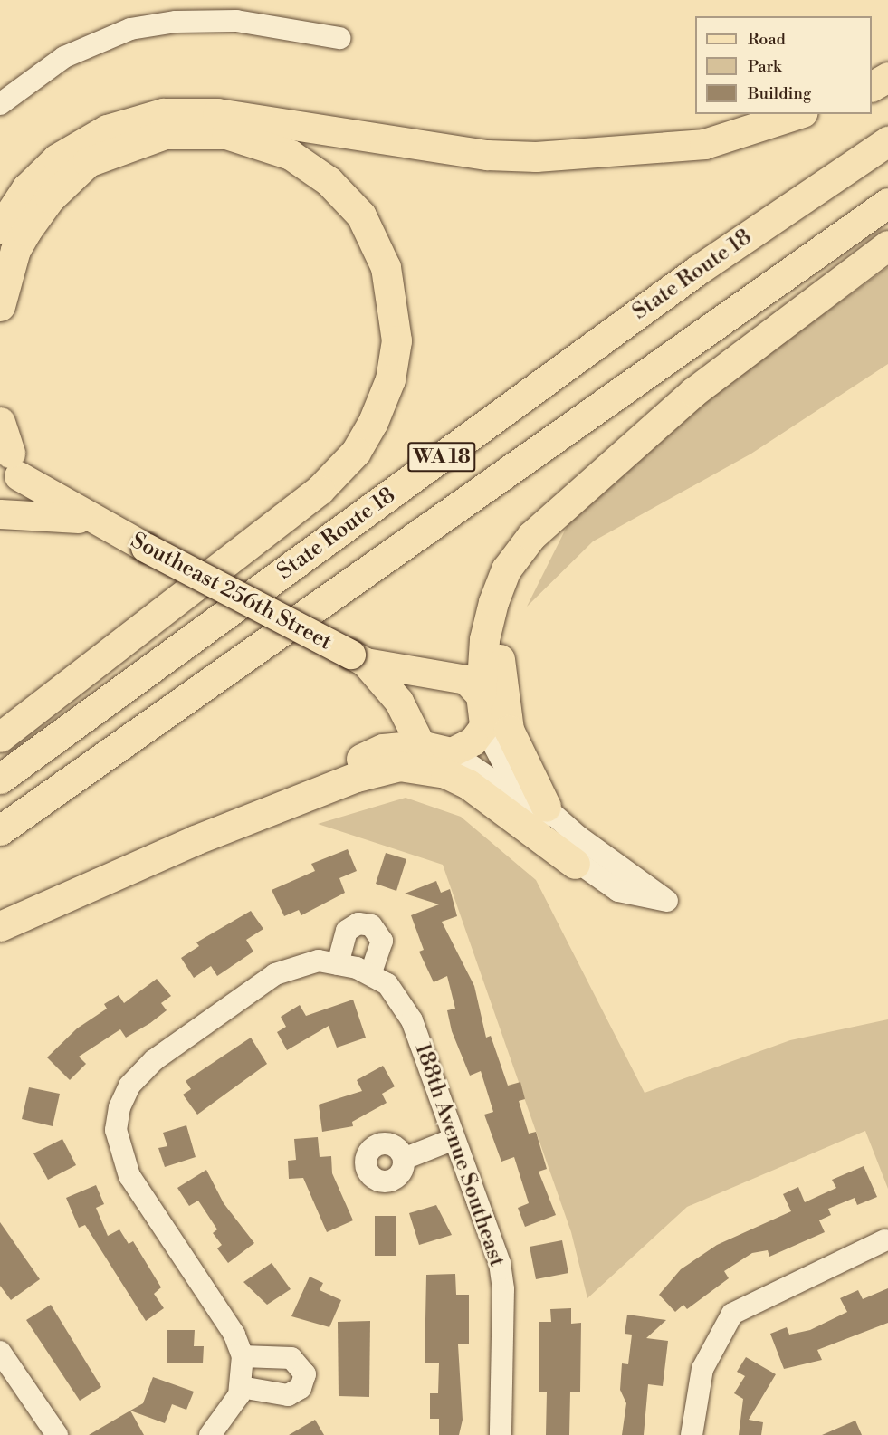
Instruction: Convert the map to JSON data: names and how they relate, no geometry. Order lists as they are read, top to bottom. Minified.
{"streets":{"highway":["State Route 18","WA 18"],"main road":["Southeast 256th Street"],"street":["188th Avenue Southeast"]},"legend":["Road","Park","Building"]}
